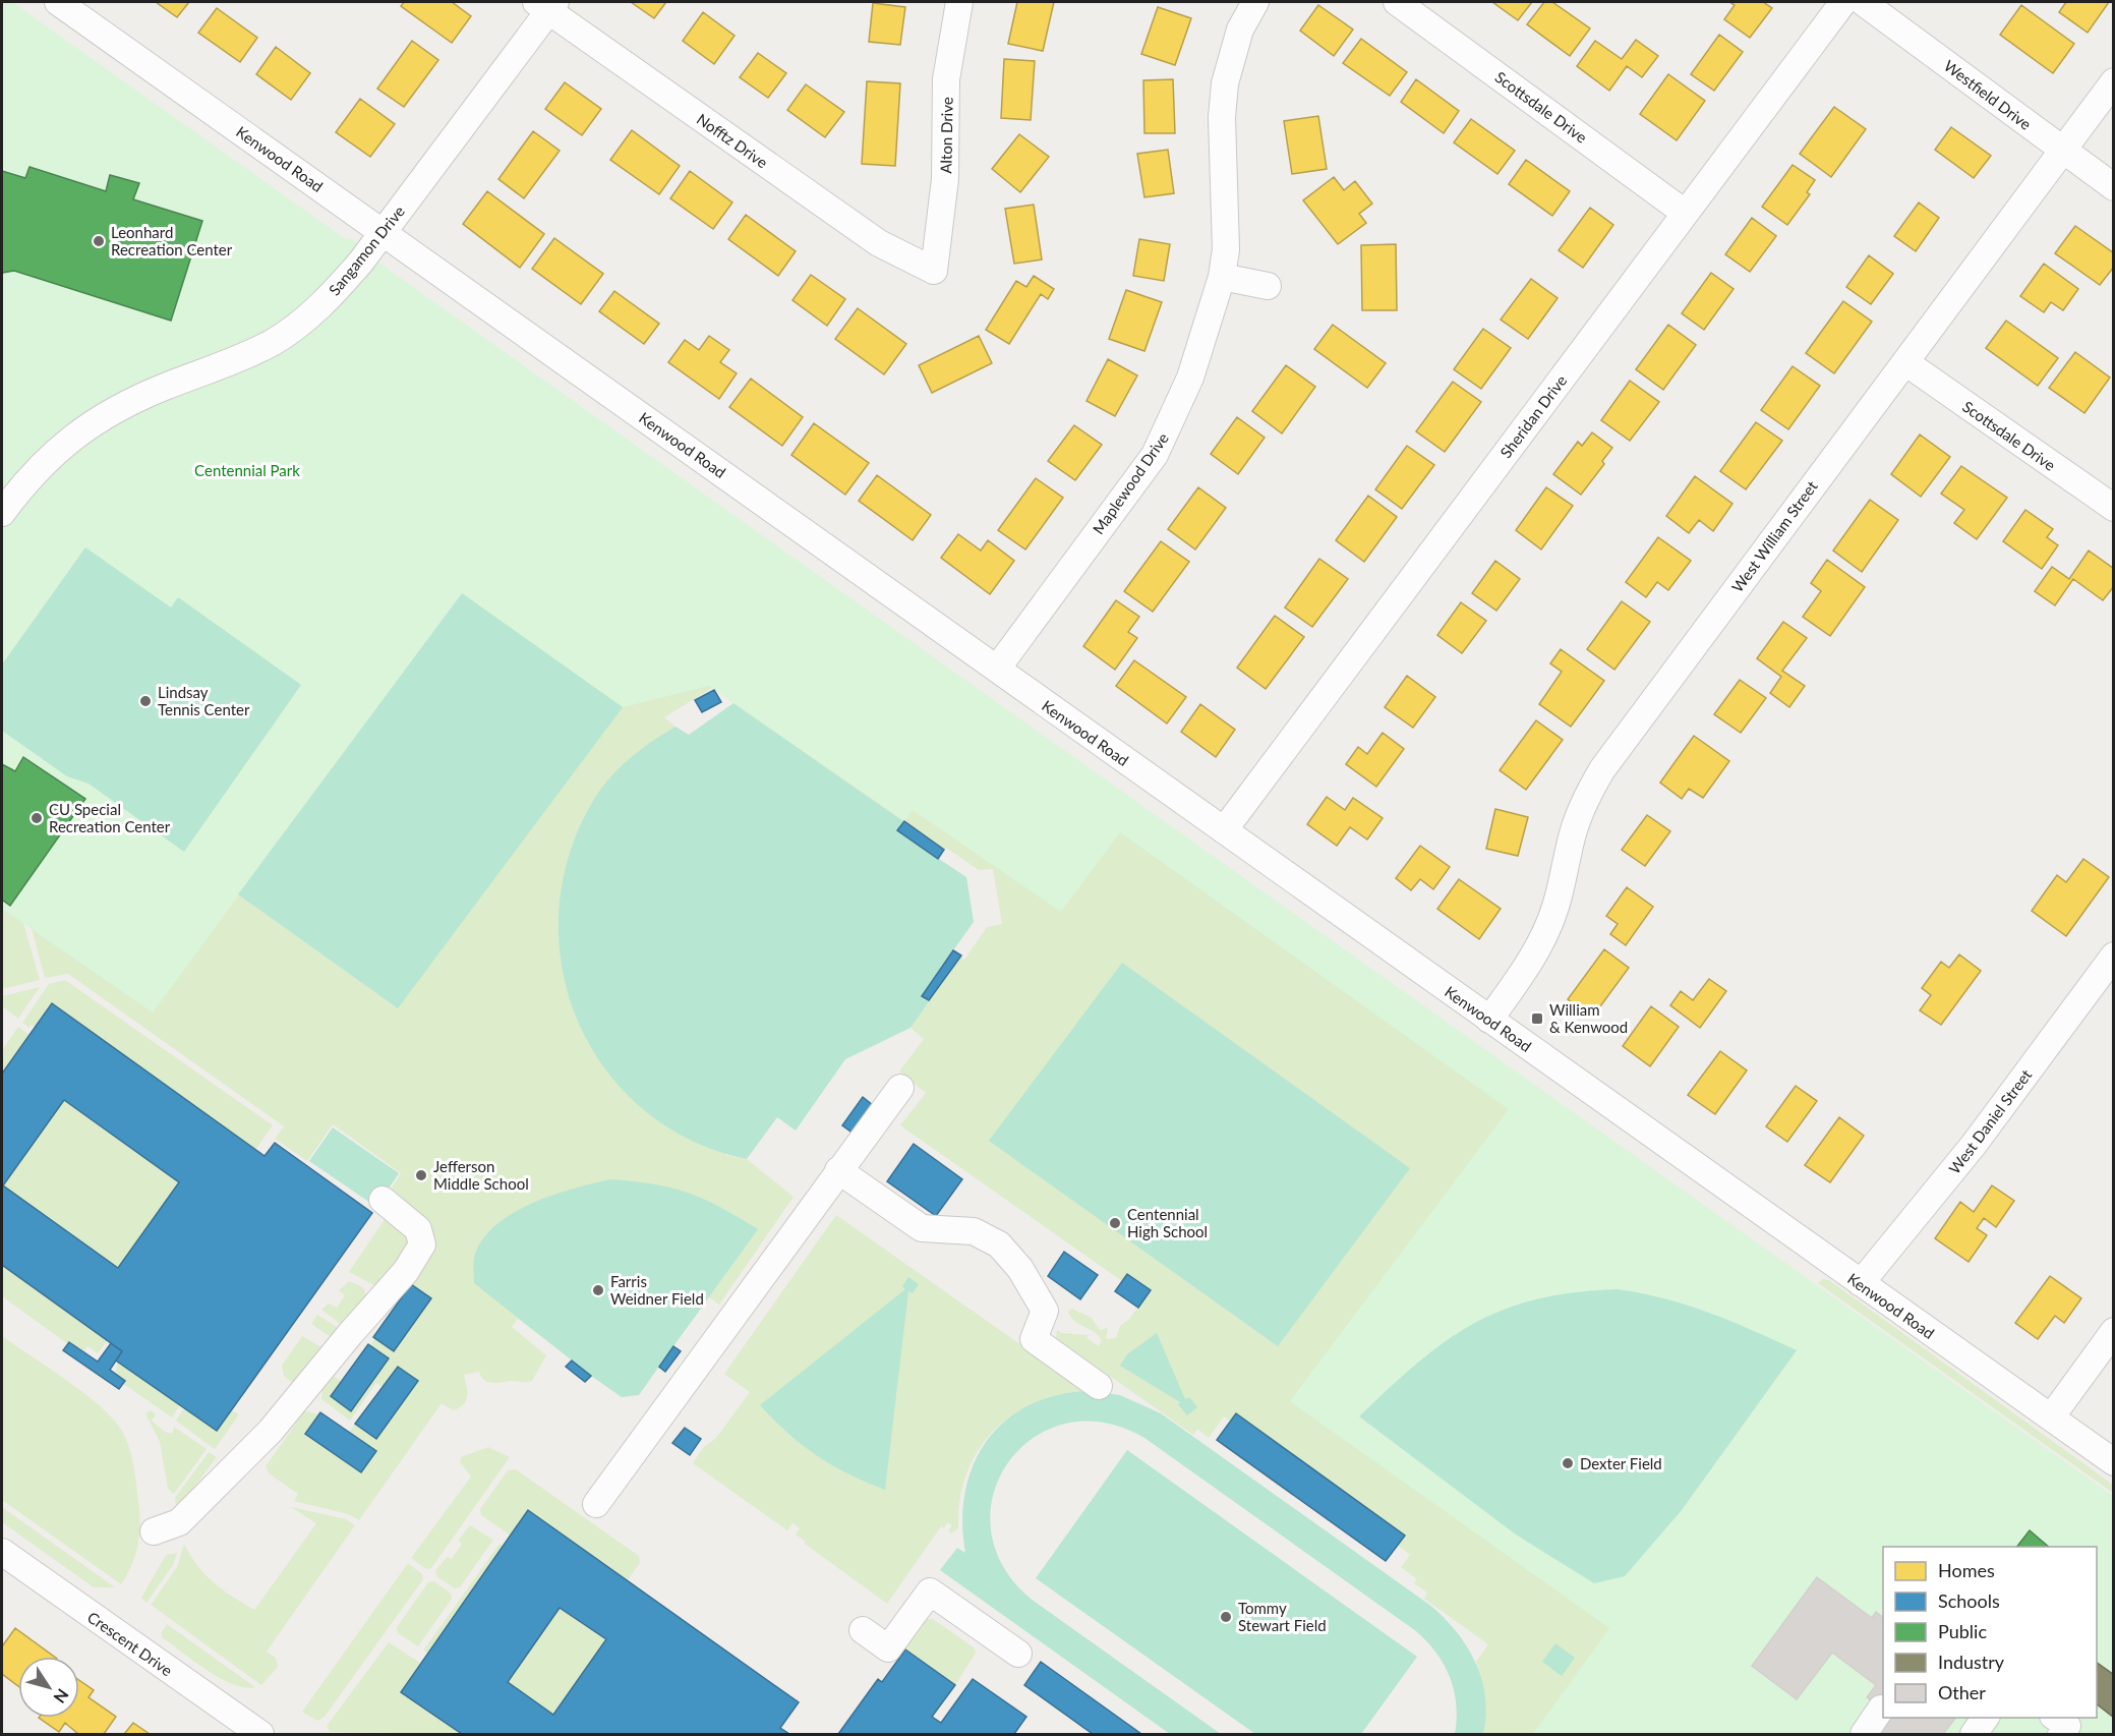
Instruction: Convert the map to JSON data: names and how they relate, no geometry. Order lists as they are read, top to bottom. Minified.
{"streets":{"street":["Westfield Drive","Scottsdale Drive","Alton Drive","Nofftz Drive","Kenwood Road","Sangamon Drive","Sheridan Drive","Maplewood Drive","West William Street","West Daniel Street","Crescent Drive"]},"crossings":[["Westfield Drive","West William Street"],["Scottsdale Drive","Sheridan Drive"],["Scottsdale Drive","West William Street"],["Alton Drive","Nofftz Drive"],["Nofftz Drive","Sangamon Drive"],["Kenwood Road","Sangamon Drive"],["Kenwood Road","Sheridan Drive"],["Kenwood Road","Maplewood Drive"],["Kenwood Road","West William Street"],["Kenwood Road","West Daniel Street"]],"parks":["Centennial Park"],"places":{"other":["Leonhard Recreation Center","Lindsay Tennis Center","CU Special Recreation Center","Jefferson Middle School","Centennial High School","Farris Weidner Field","Dexter Field","Tommy Stewart Field"],"transit":["William & Kenwood"]},"legend":["Homes","Schools","Public","Industry","Other"],"north":"bottom right"}
